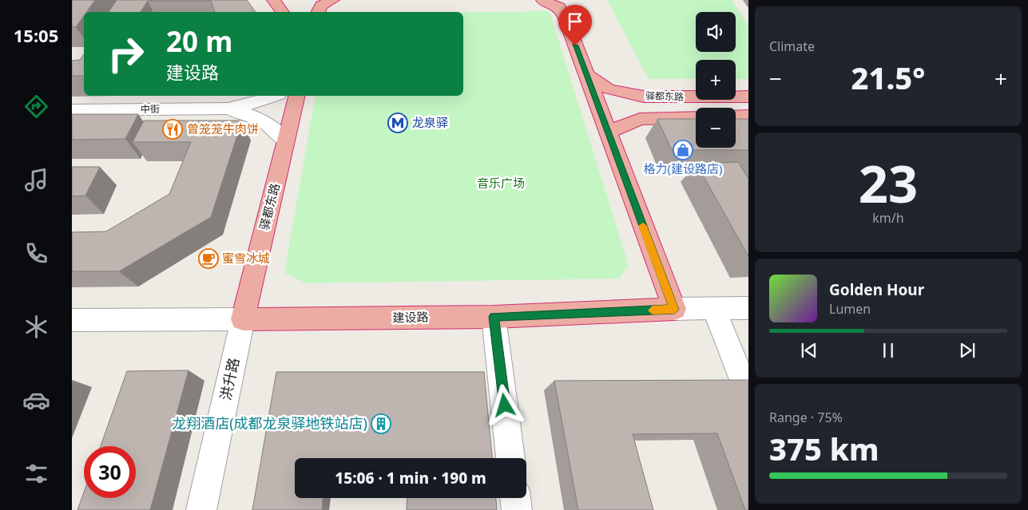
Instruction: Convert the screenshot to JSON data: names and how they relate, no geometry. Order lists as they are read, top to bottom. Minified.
{"streets":{"highway":["驿都东路","建设路"],"street":["中街","洪升路"]},"crossings":[["驿都东路","建设路"],["驿都东路","洪升路"],["建设路","洪升路"]],"parks":["音乐广场"],"places":{"metro station":["龙泉驿"],"restaurant":["曾笼笼牛肉饼"],"shop":["格力(建设路店)"],"cafe":["蜜雪冰城"],"building":["龙翔酒店(成都龙泉驿地铁站店)"]},"page":{"tabs":"15:05","tile":["Climate",["23","km/h"],["Range · 75%","375 km"]],"map_buttons":["+","−"],"turn":["20 m","建设路"],"heat":["−","21.5°","+"],"song":["Golden Hour","Lumen"],"limit":"30","trip":"15:06 · 1 min · 190 m"}}
